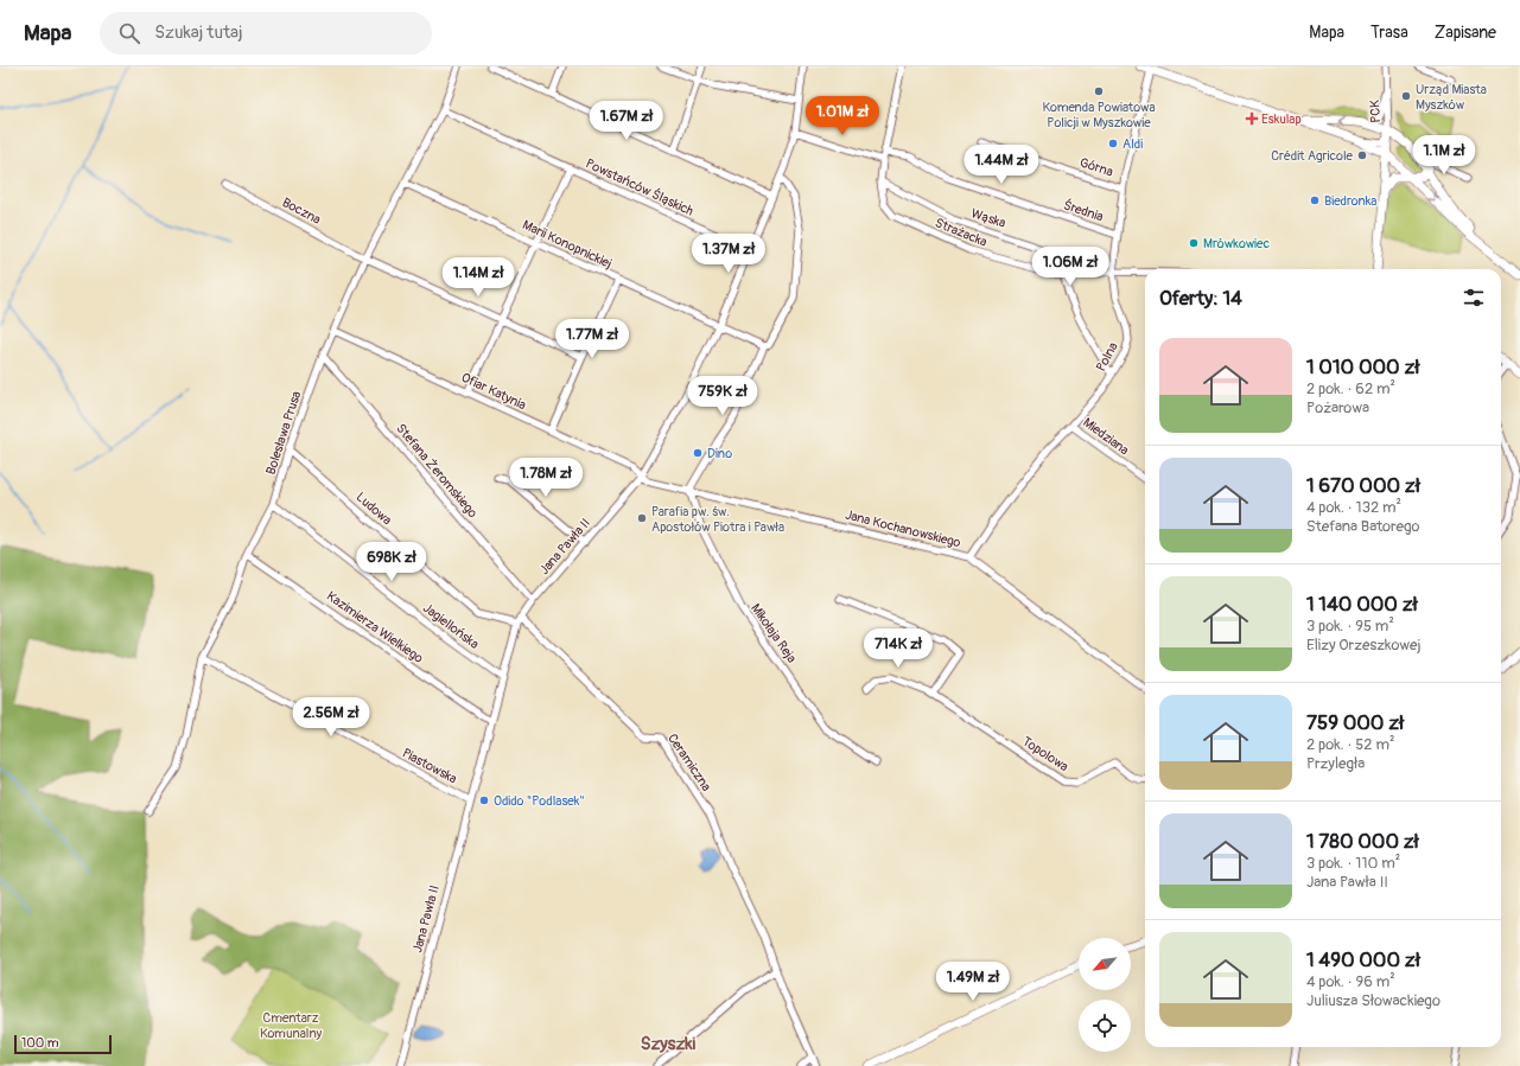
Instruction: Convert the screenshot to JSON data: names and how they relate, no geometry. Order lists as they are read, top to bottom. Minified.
{"streets":{"street":["PCK","Górna","Powstańców Śląskich","Boczna","Średnia","Wąska","Strażacka","Marii Konopnickiej","Polna","Ofiar Katynia","Bolesława Prusa","Miedziana","Stefana Żeromskiego","Ludowa","Jana Kochanowskiego","Jana Pawła II","Jagiellońska","Kazimierza Wielkiego","Mikołaja Reja","Topolowa","Ceramiczna","Piastowska"]},"crossings":[["Górna","Polna"],["Powstańców Śląskich","Bolesława Prusa"],["Powstańców Śląskich","Jana Pawła II"],["Boczna","Bolesława Prusa"],["Średnia","Strażacka"],["Średnia","Polna"],["Wąska","Strażacka"],["Strażacka","Polna"],["Marii Konopnickiej","Bolesława Prusa"],["Marii Konopnickiej","Jana Pawła II"],["Polna","Miedziana"],["Polna","Jana Kochanowskiego"],["Ofiar Katynia","Bolesława Prusa"],["Ofiar Katynia","Jana Kochanowskiego"],["Ofiar Katynia","Jana Pawła II"],["Bolesława Prusa","Stefana Żeromskiego"],["Bolesława Prusa","Ludowa"],["Bolesława Prusa","Jagiellońska"],["Bolesława Prusa","Kazimierza Wielkiego"],["Bolesława Prusa","Piastowska"],["Stefana Żeromskiego","Jana Pawła II"],["Ludowa","Jana Pawła II"],["Ludowa","Ceramiczna"],["Jana Kochanowskiego","Jana Pawła II"],["Jana Kochanowskiego","Mikołaja Reja"],["Jana Pawła II","Jagiellońska"],["Jana Pawła II","Kazimierza Wielkiego"],["Jana Pawła II","Ceramiczna"],["Jana Pawła II","Piastowska"]],"districts":["Szyszki"],"parks":["Cmentarz Komunalny"],"places":{"other":["Komenda Powiatowa Policji w Myszkowie","Urząd Miasta Myszków","Aldi","Crédit Agricole","Biedronka","Mrówkowiec","Dino","Parafia pw. św. Apostołów Piotra i Pawła","Odido \"Podlasek\""],"health":["Eskulap"]},"scale_bar":"100 m","north":"bottom left","page":{"header":"Mapa","search":"Szukaj tutaj","nav":["Mapa","Trasa","Zapisane"],"price":["1.01M zł","1.67M zł","1.1M zł","1.44M zł","1.37M zł","1.06M zł","1.14M zł","1.77M zł","759K zł","1.78M zł","698K zł","714K zł","2.56M zł","1.49M zł"],"heading":"Oferty: 14","list":[{"name":"1 010 000 zł","note":"2 pok. · 62 m² · Pożarowa"},{"name":"1 670 000 zł","note":"4 pok. · 132 m² · Stefana Batorego"},{"name":"1 140 000 zł","note":"3 pok. · 95 m² · Elizy Orzeszkowej"},{"name":"759 000 zł","note":"2 pok. · 52 m² · Przyległa"},{"name":"1 780 000 zł","note":"3 pok. · 110 m² · Jana Pawła II"},{"name":"1 490 000 zł","note":"4 pok. · 96 m² · Juliusza Słowackiego"}],"scale":"100 m"}}
